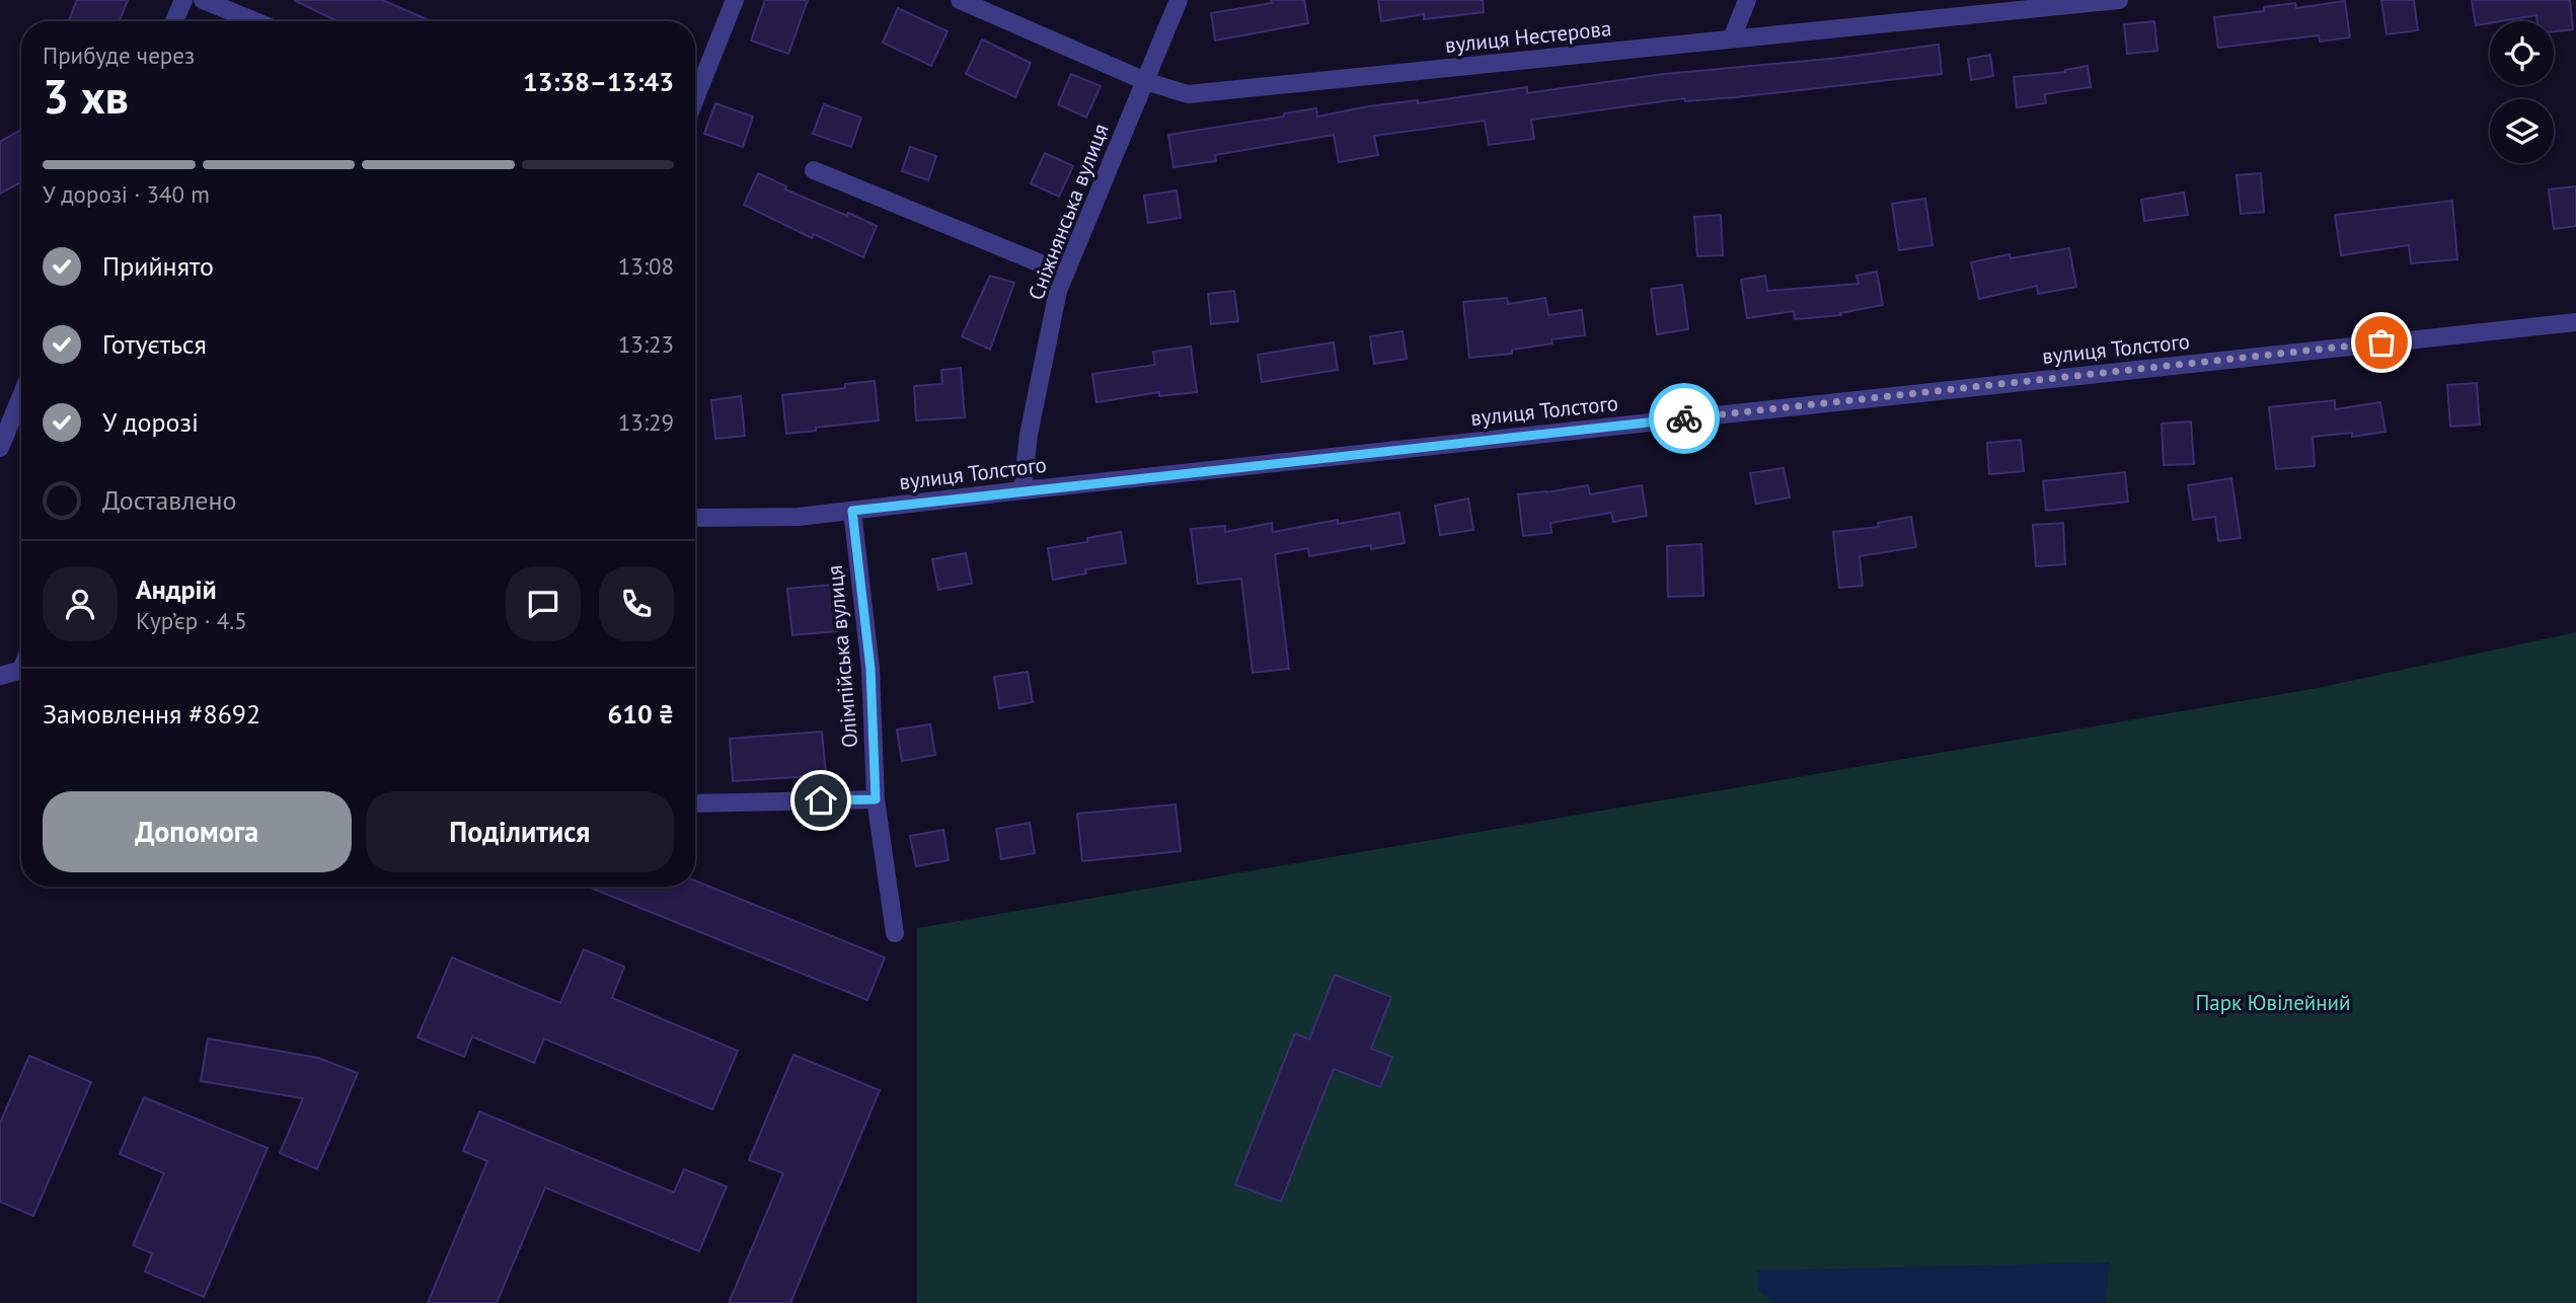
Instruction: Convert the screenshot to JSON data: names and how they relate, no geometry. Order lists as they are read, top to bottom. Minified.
{"streets":{"street":["вулиця Нестерова","Сніжнянська вулиця","вулиця Толстого","Олімпійська вулиця"]},"crossings":[["вулиця Нестерова","Сніжнянська вулиця"],["Сніжнянська вулиця","вулиця Толстого"],["вулиця Толстого","Олімпійська вулиця"]],"parks":["Парк Ювілейний"],"page":{"heading":["3 хв","Прибуде через","13:38–13:43"],"panel":["Андрій","Кур’єр · 4.5","Замовлення #8692","610 ₴"],"bar":"У дорозі · 340 m","list":[["Прийнято","13:08"],["Готується","13:23"],["У дорозі","13:29"],"Доставлено"],"buttons":["Допомога","Поділитися"]}}
